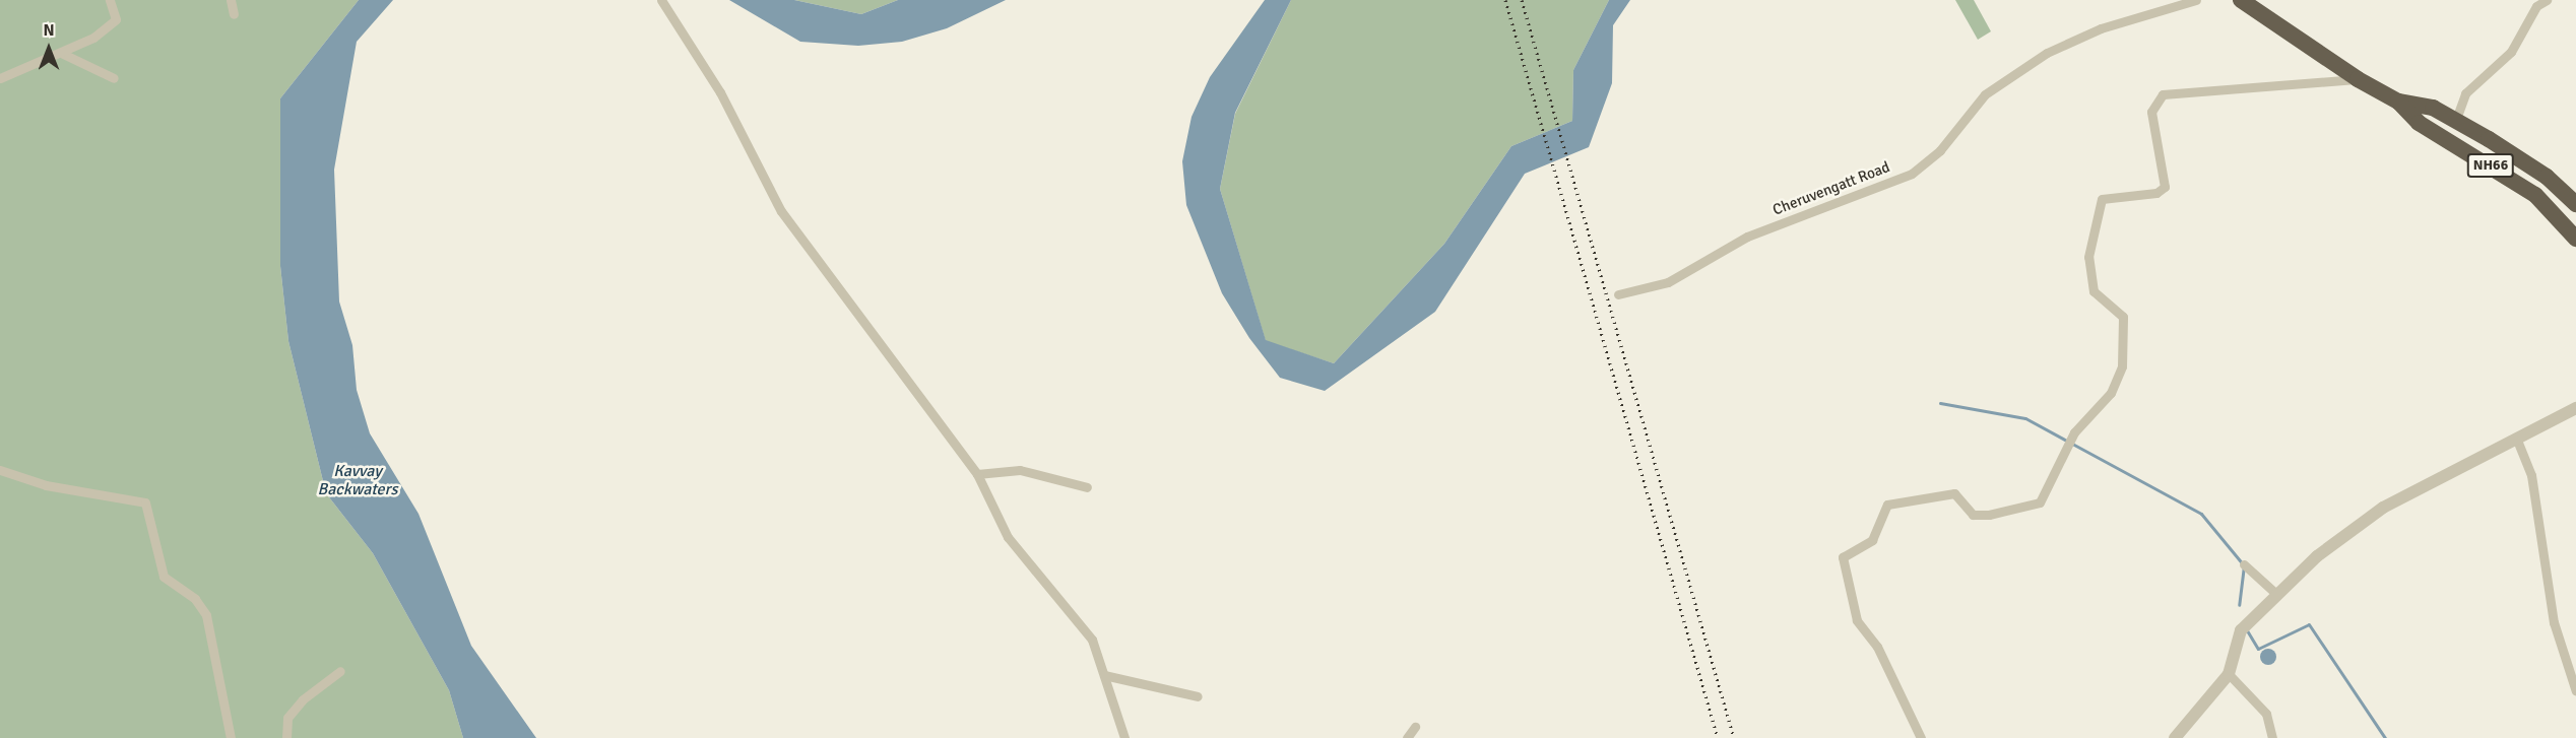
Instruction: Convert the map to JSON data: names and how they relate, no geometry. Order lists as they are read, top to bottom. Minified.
{"streets":{"highway":["NH66"],"street":["Cheruvengatt Road"]},"water":["Kavvay Backwaters"],"north":"top"}
